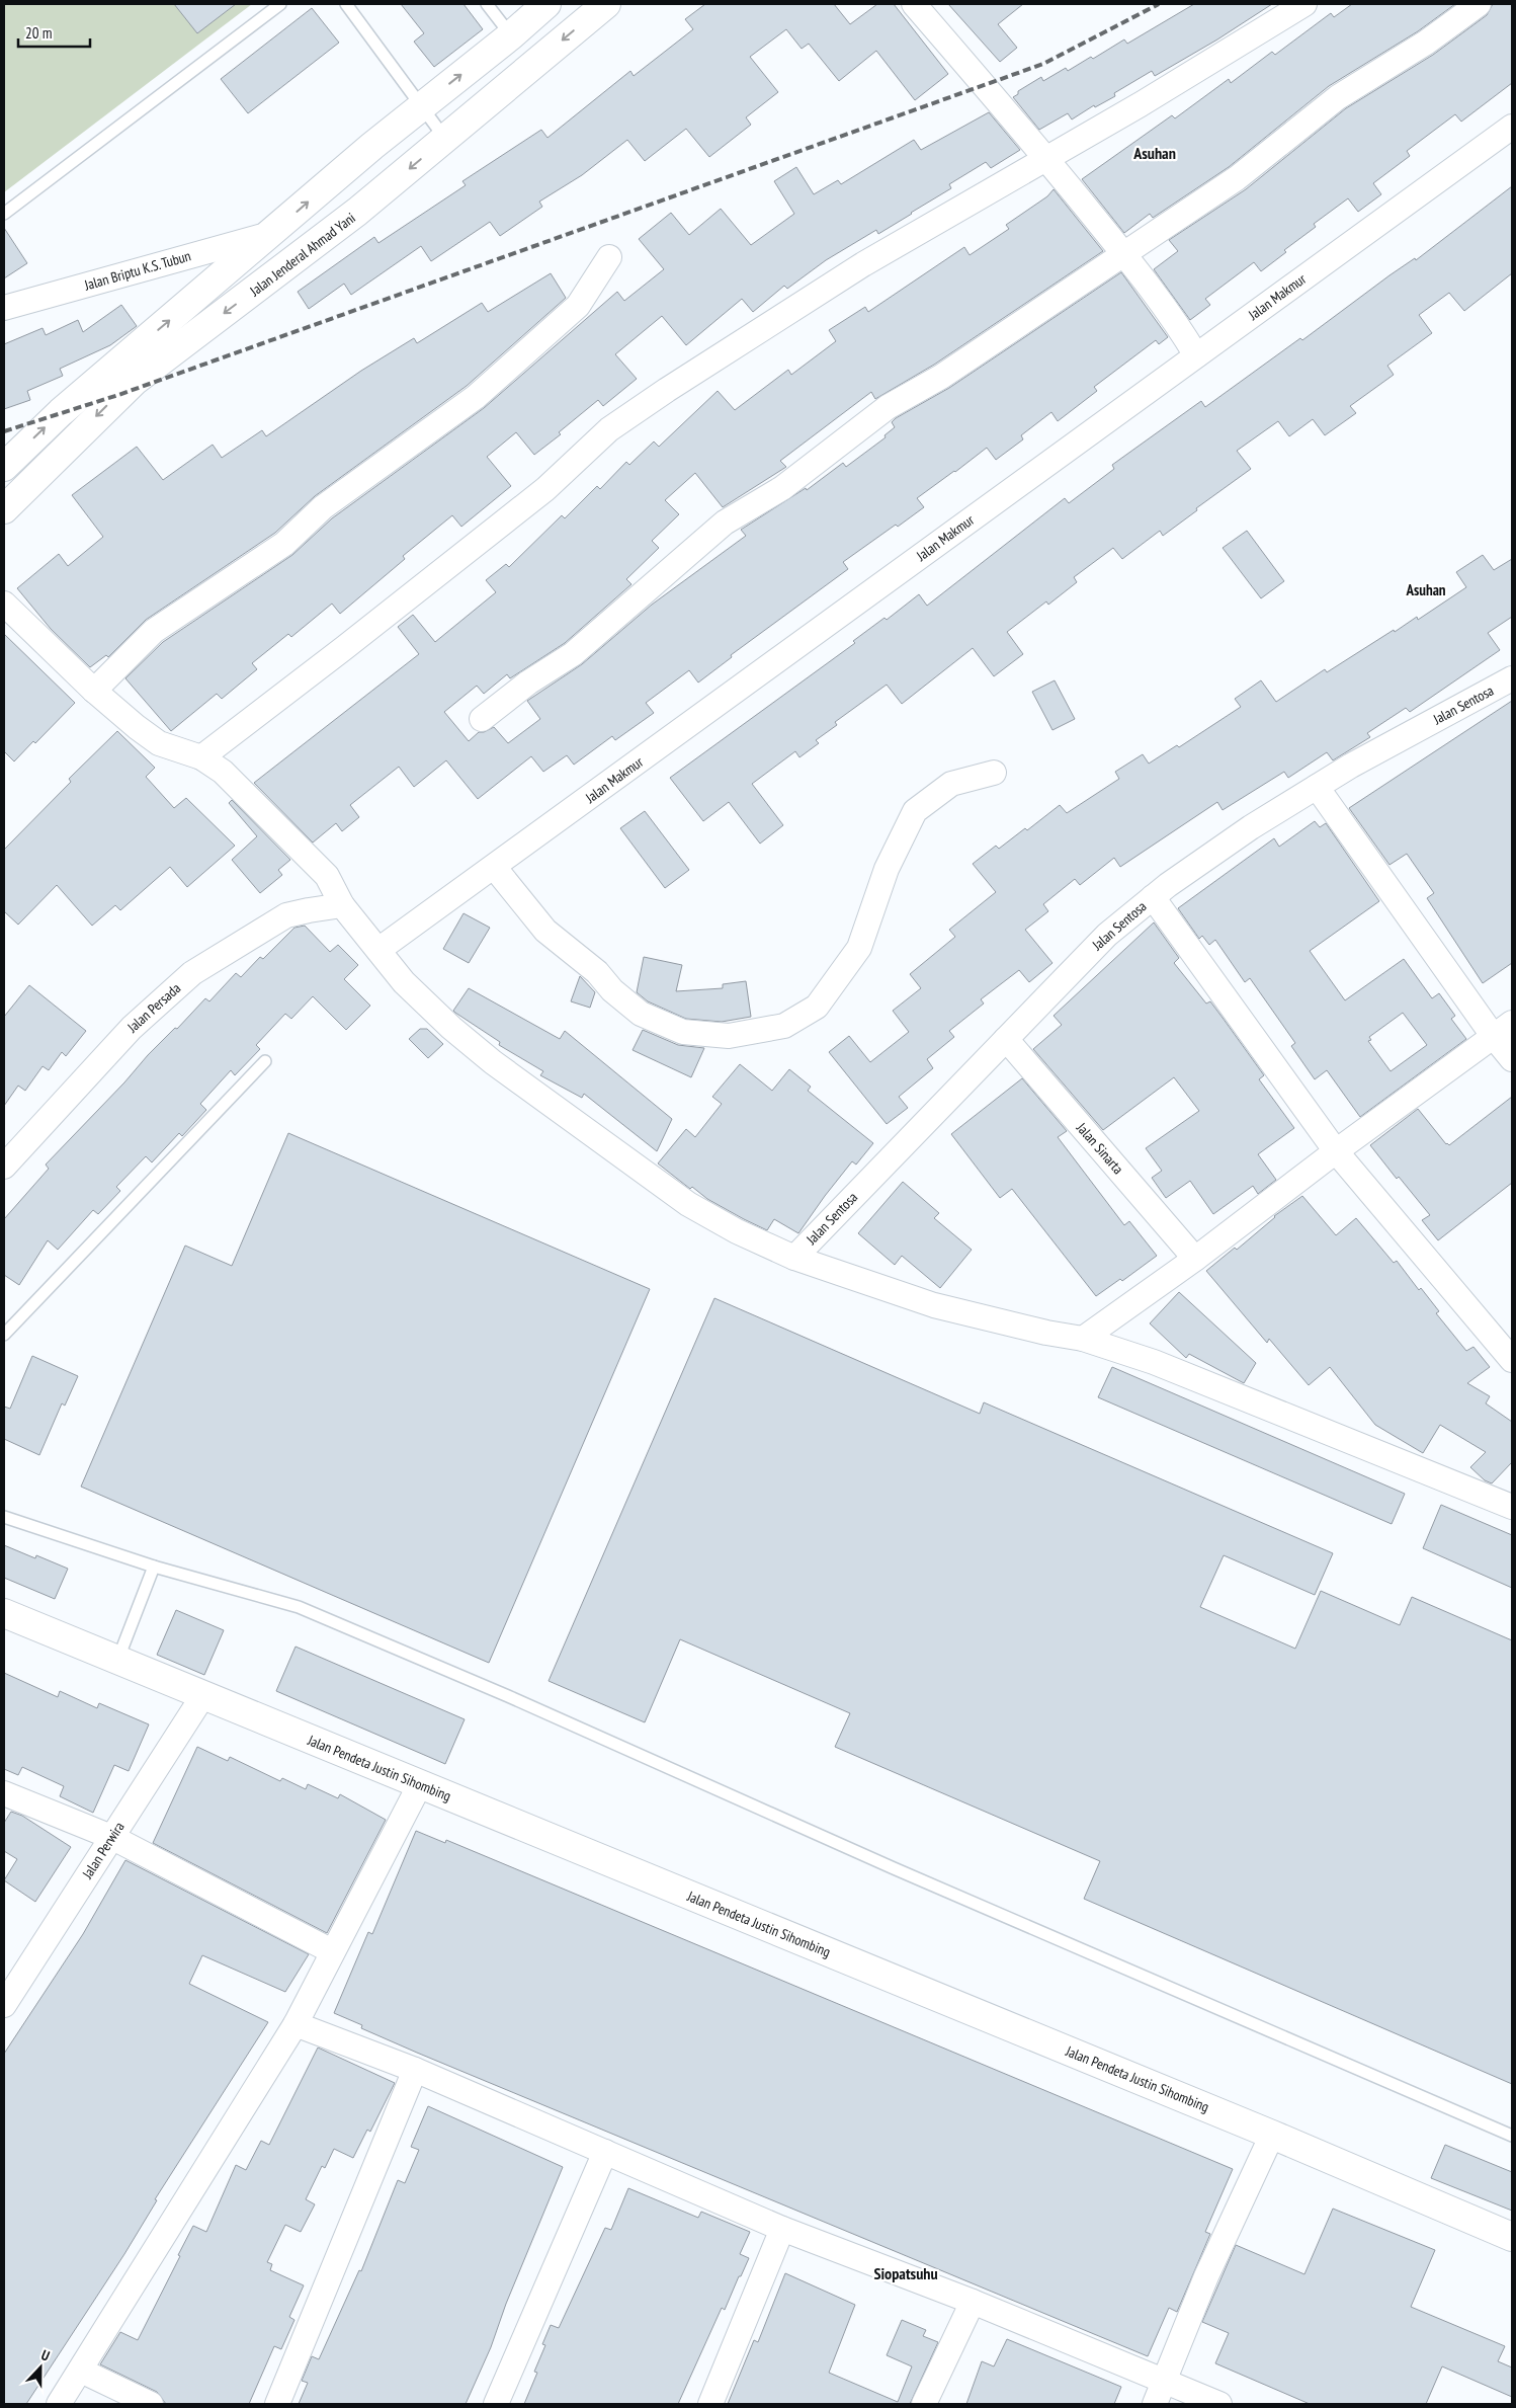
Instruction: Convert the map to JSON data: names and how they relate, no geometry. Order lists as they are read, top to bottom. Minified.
{"streets":{"street":["Jalan Jenderal Ahmad Yani","Jalan Briptu K.S. Tubun","Jalan Makmur","Jalan Sentosa","Jalan Persada","Jalan Sinarta","Jalan Pendeta Justin Sihombing","Jalan Perwira"]},"crossings":[["Jalan Sentosa","Jalan Sinarta"],["Jalan Pendeta Justin Sihombing","Jalan Perwira"]],"districts":["Asuhan","Asuhan","Siopatsuhu"],"scale_bar":"20 m","north":"top"}
